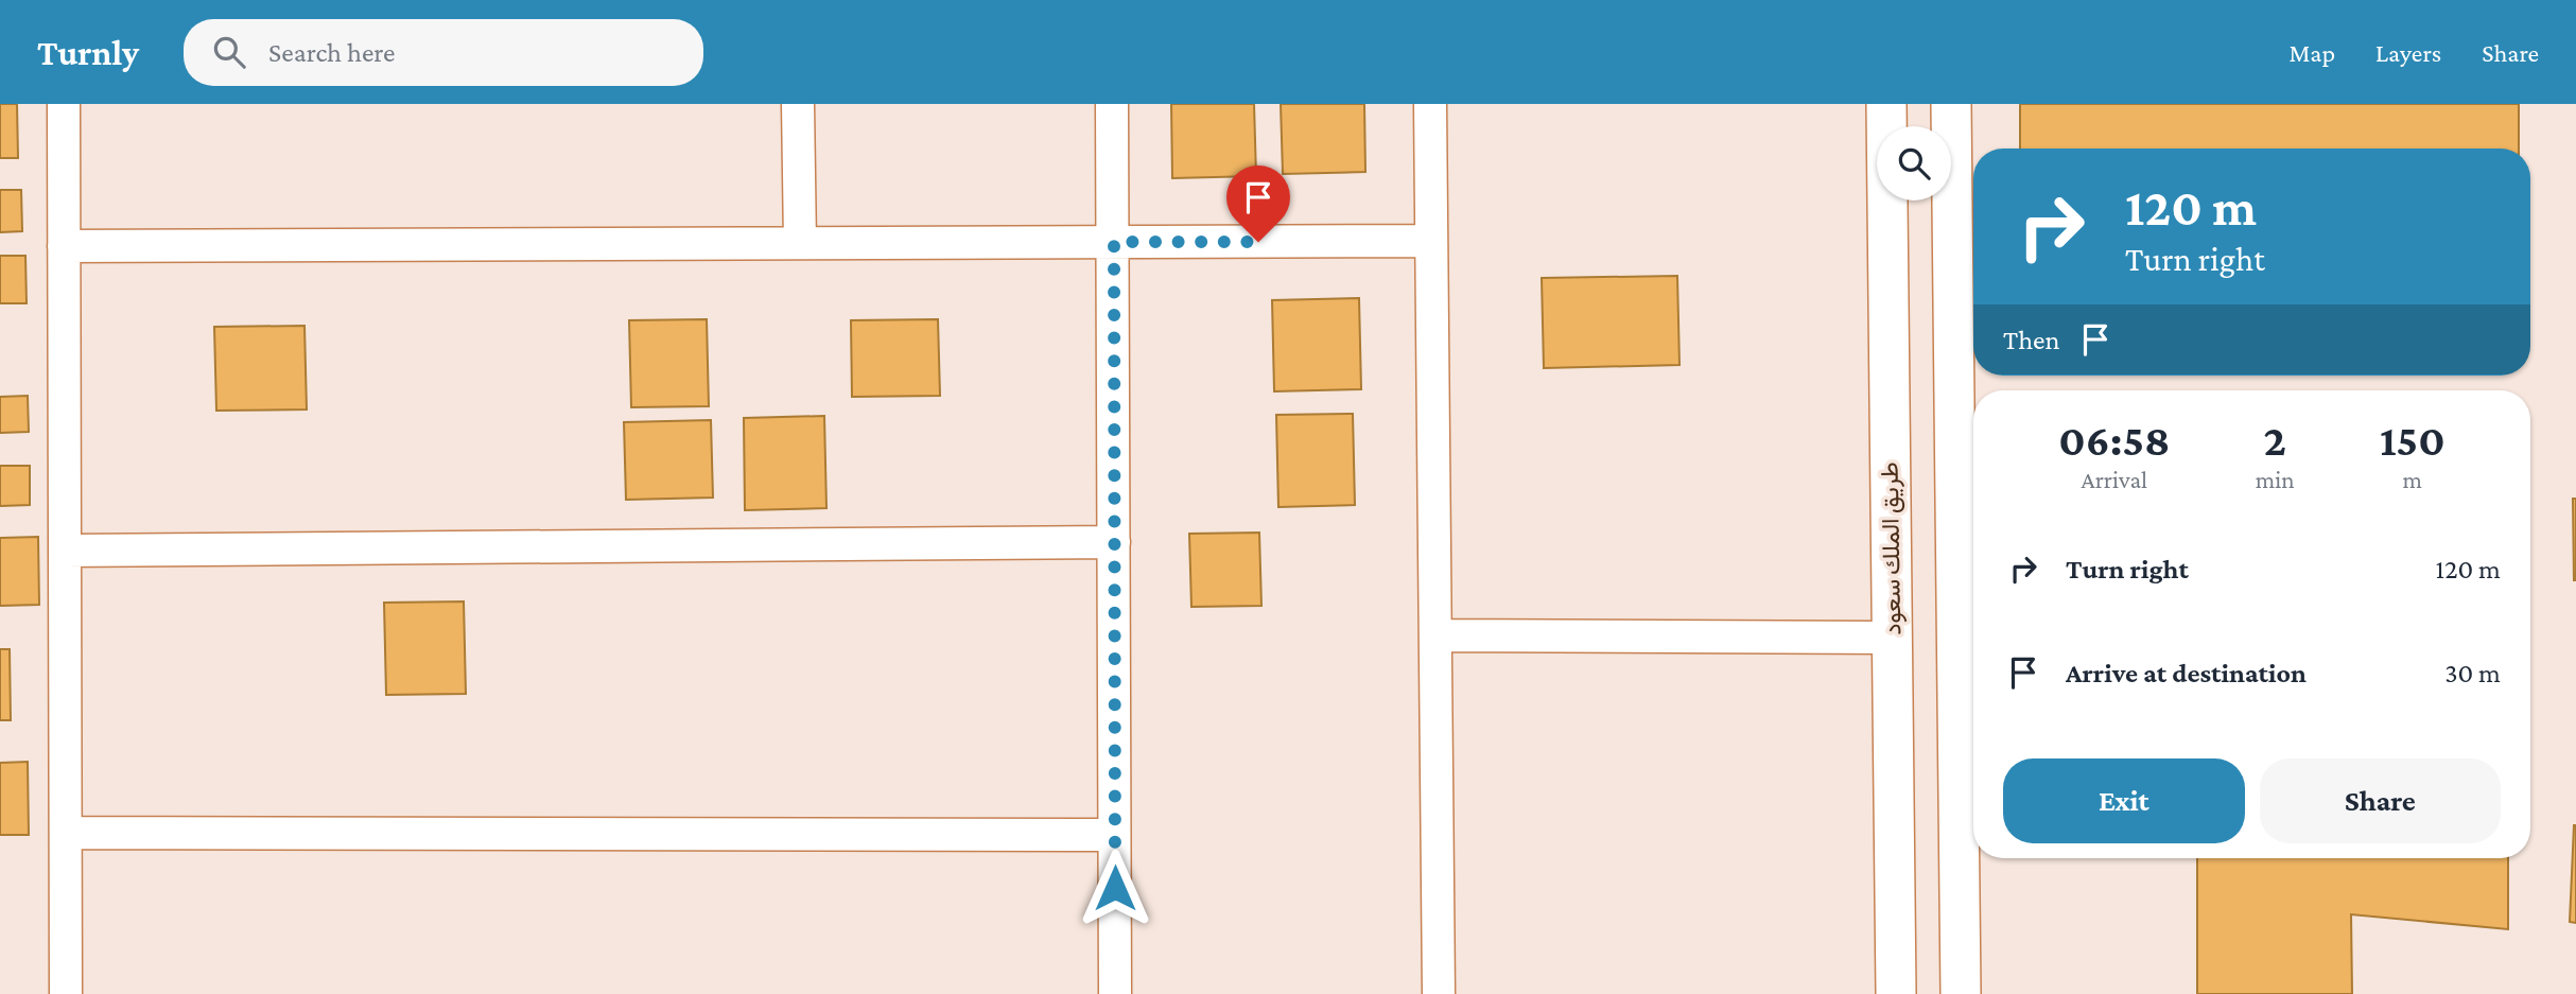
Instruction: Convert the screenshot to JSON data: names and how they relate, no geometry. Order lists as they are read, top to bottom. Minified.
{"streets":{"street":["طريق الملك سعود"]},"page":{"header":"Turnly","search":"Search here","nav":["Map","Layers","Share"],"turn":["120 m","Turn right"],"then":"Then","eta":["06:58","Arrival","2","min","150","m"],"list":[{"name":"Turn right","value":"120 m"},{"name":"Arrive at destination","value":"30 m"}],"buttons":["Exit","Share"]}}
